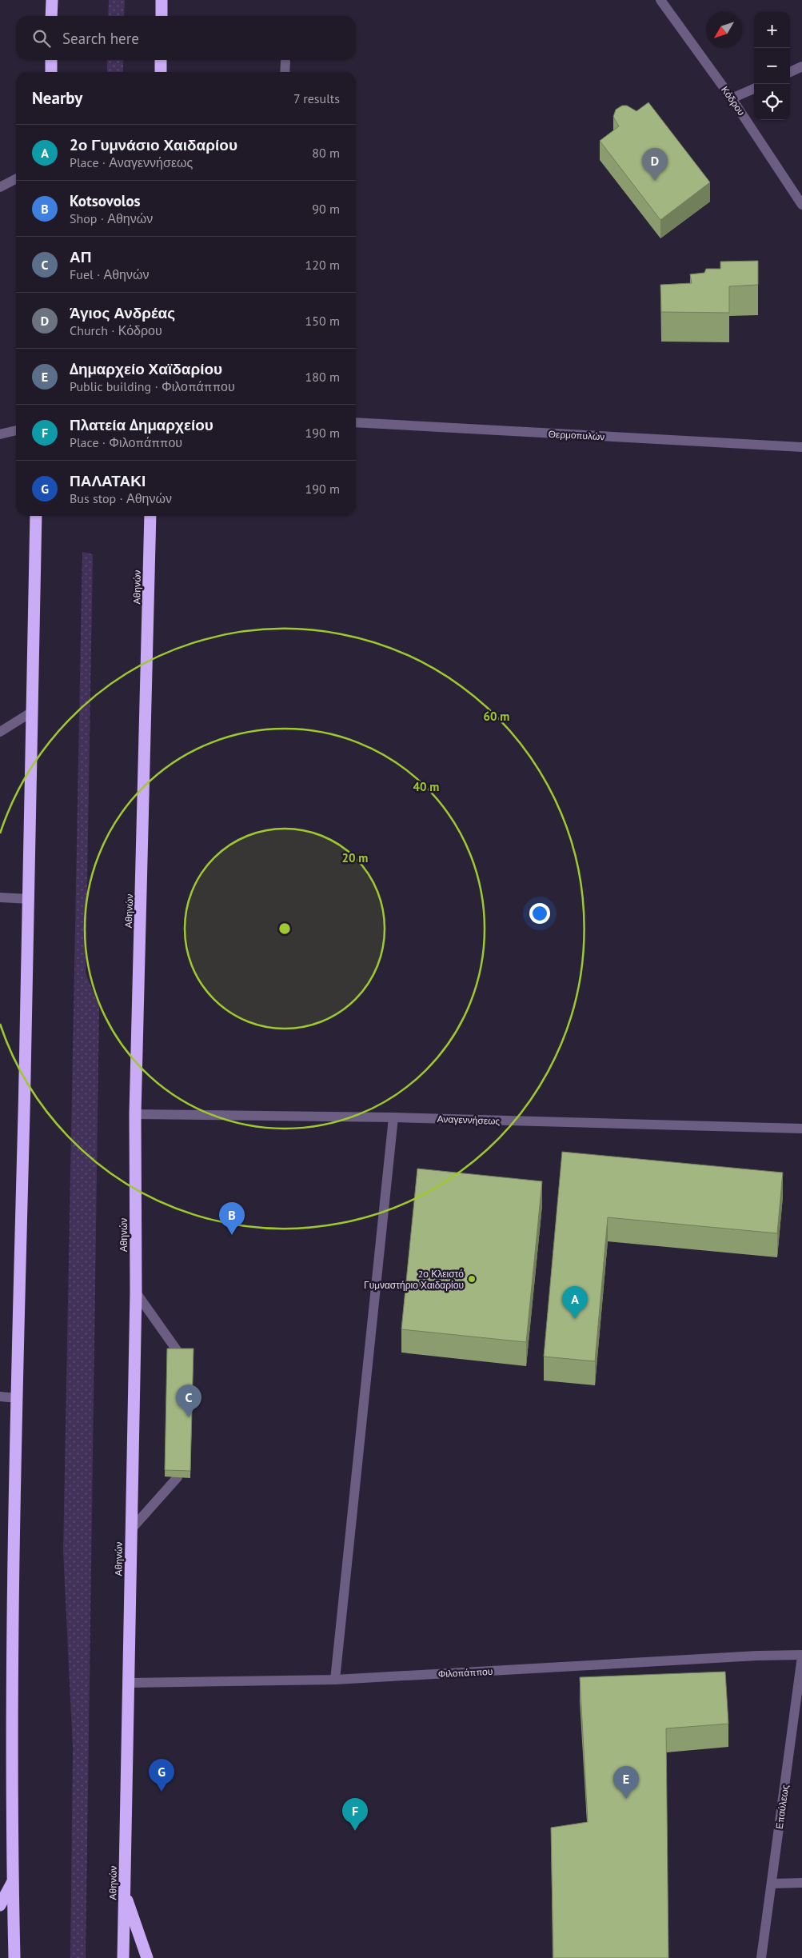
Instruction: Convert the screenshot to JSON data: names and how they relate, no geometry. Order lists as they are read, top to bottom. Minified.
{"streets":{"highway":["Αθηνών"],"street":["Κόδρου","Θερμοπυλών","Αναγεννήσεως","Φιλοπάππου","Επαύλεως"]},"crossings":[["Αθηνών","Αναγεννήσεως"],["Αθηνών","Φιλοπάππου"],["Φιλοπάππου","Επαύλεως"]],"places":["2ο Κλειστό Γυμναστήριο Χαιδαρίου"],"north":"bottom left","page":{"map_buttons":["+","−"],"search":"Search here","heading":["Nearby","7 results"],"list":[{"mark":"A","name":"2ο Γυμνάσιο Χαιδαρίου","note":"Place · Αναγεννήσεως","value":"80 m"},{"mark":"B","name":"Kotsovolos","note":"Shop · Αθηνών","value":"90 m"},{"mark":"C","name":"ΑΠ","note":"Fuel · Αθηνών","value":"120 m"},{"mark":"D","name":"Άγιος Ανδρέας","note":"Church · Κόδρου","value":"150 m"},{"mark":"E","name":"Δημαρχείο Χαϊδαρίου","note":"Public building · Φιλοπάππου","value":"180 m"},{"mark":"F","name":"Πλατεία Δημαρχείου","note":"Place · Φιλοπάππου","value":"190 m"},{"mark":"G","name":"ΠΑΛΑΤΑΚΙ","note":"Bus stop · Αθηνών","value":"190 m"}],"pins":["D","B","A","C","G","E","F"]},"rings":["60 m","40 m","20 m"]}
